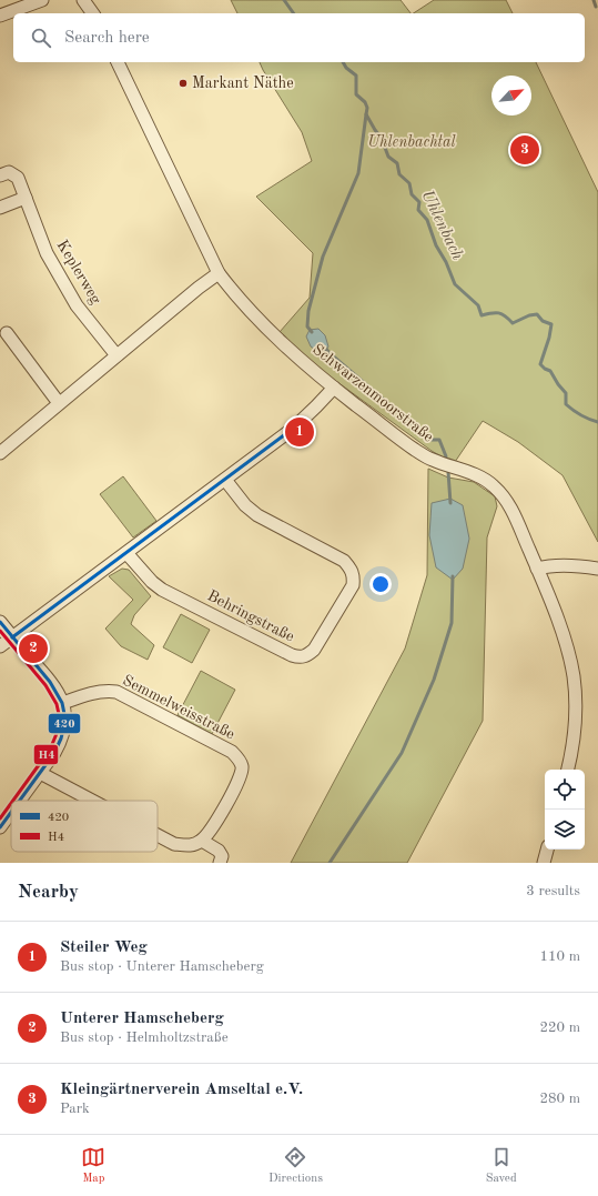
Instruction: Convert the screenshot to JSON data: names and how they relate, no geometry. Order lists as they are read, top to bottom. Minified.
{"streets":{"street":["Keplerweg","Schwarzenmoorstraße","Behringstraße","Semmelweisstraße"]},"water":["Uhlenbach"],"parks":["Uhlenbachtal"],"places":["Markant Näthe"],"lines":["transit line 420","transit line H4"],"legend":["420","H4"],"north":"top right","page":{"search":"Search here","pins":["3","1","2"],"heading":["Nearby","3 results"],"list":[{"mark":"1","name":"Steiler Weg","note":"Bus stop · Unterer Hamscheberg","value":"110 m"},{"mark":"2","name":"Unterer Hamscheberg","note":"Bus stop · Helmholtzstraße","value":"220 m"},{"mark":"3","name":"Kleingärtnerverein Amseltal e.V.","note":"Park","value":"280 m"}],"nav":["Map","Directions","Saved"]}}
